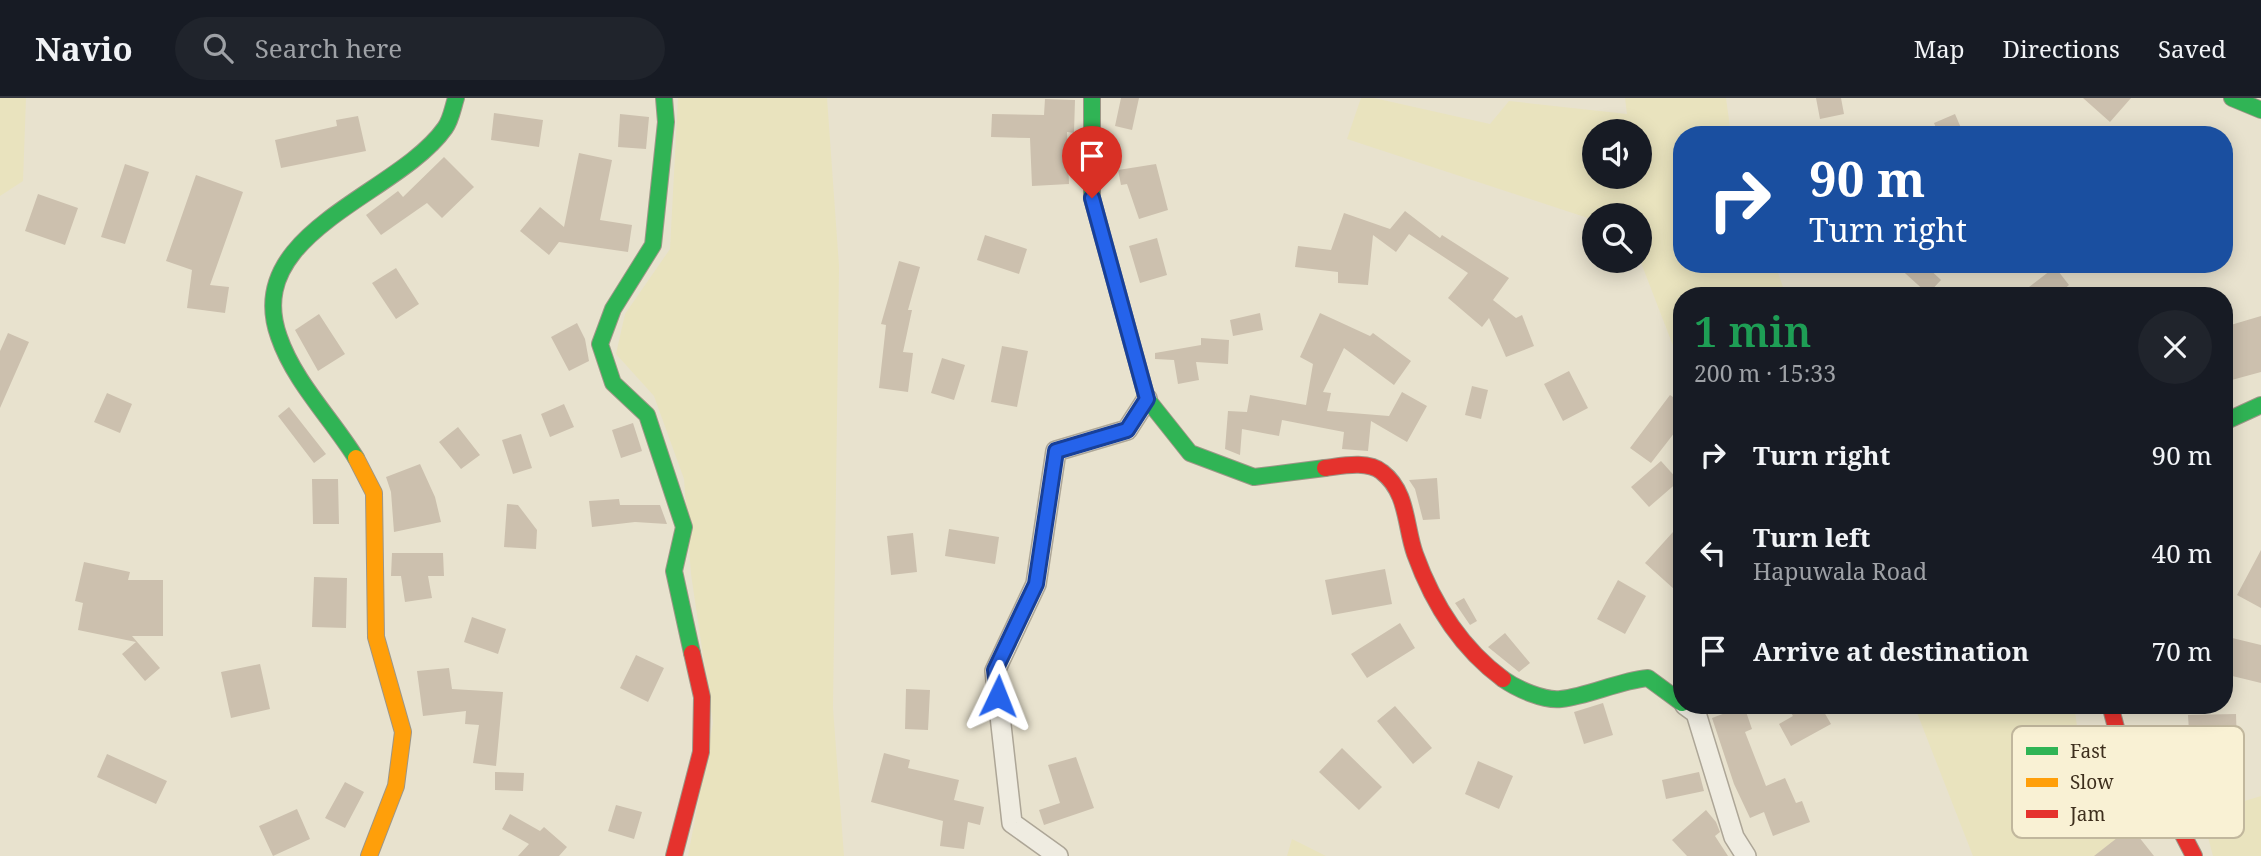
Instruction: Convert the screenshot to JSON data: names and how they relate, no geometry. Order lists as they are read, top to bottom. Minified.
{"legend":["Fast","Slow","Jam"],"page":{"header":"Navio","search":"Search here","nav":["Map","Directions","Saved"],"turn":["90 m","Turn right"],"heading":["1 min","200 m · 15:33"],"list":[{"name":"Turn right","value":"90 m"},{"name":"Turn left","note":"Hapuwala Road","value":"40 m"},{"name":"Arrive at destination","value":"70 m"}]}}
